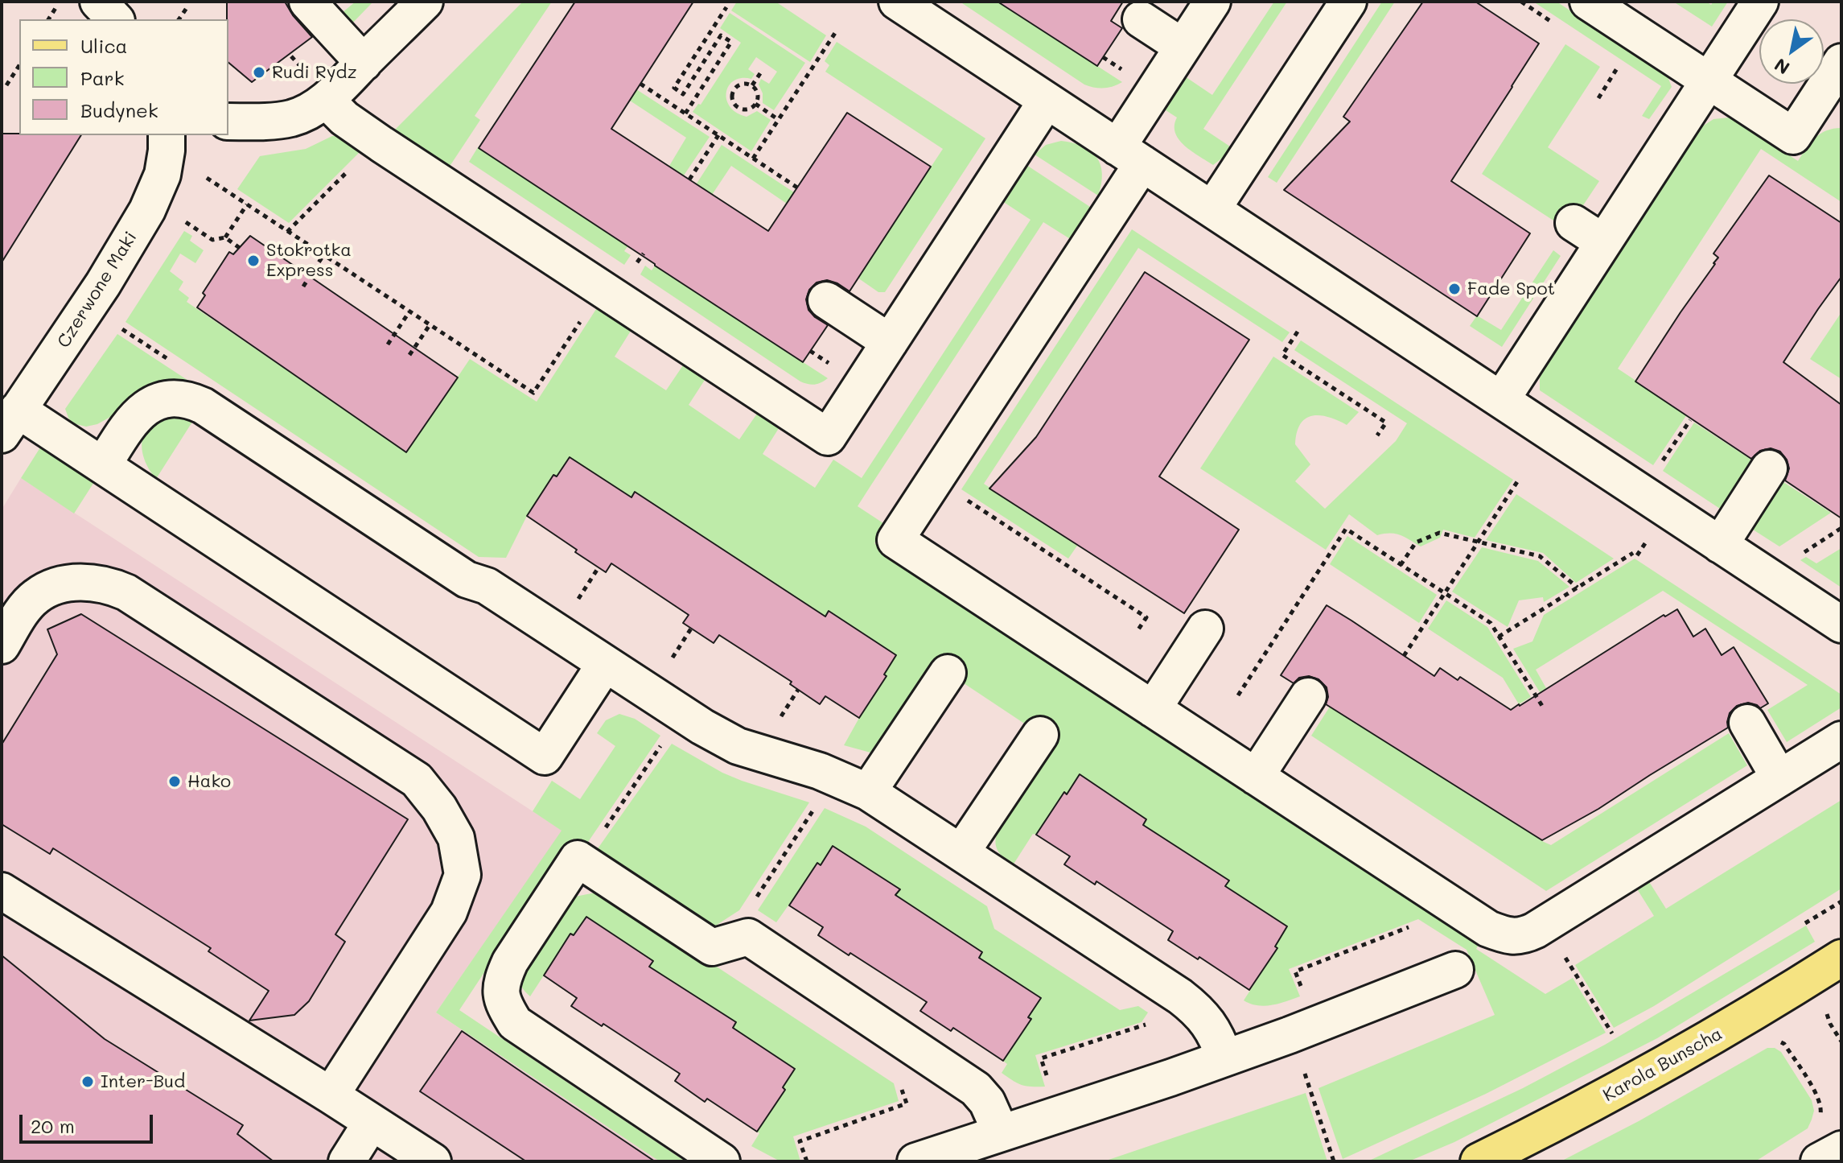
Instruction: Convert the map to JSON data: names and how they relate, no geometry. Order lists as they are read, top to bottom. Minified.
{"streets":{"main road":["Karola Bunscha"],"street":["Czerwone Maki"]},"places":["Rudi Rydz","Stokrotka Express","Fade Spot","Hako","Inter-Bud"],"legend":["Ulica","Park","Budynek"],"scale_bar":"20 m","north":"bottom left"}
